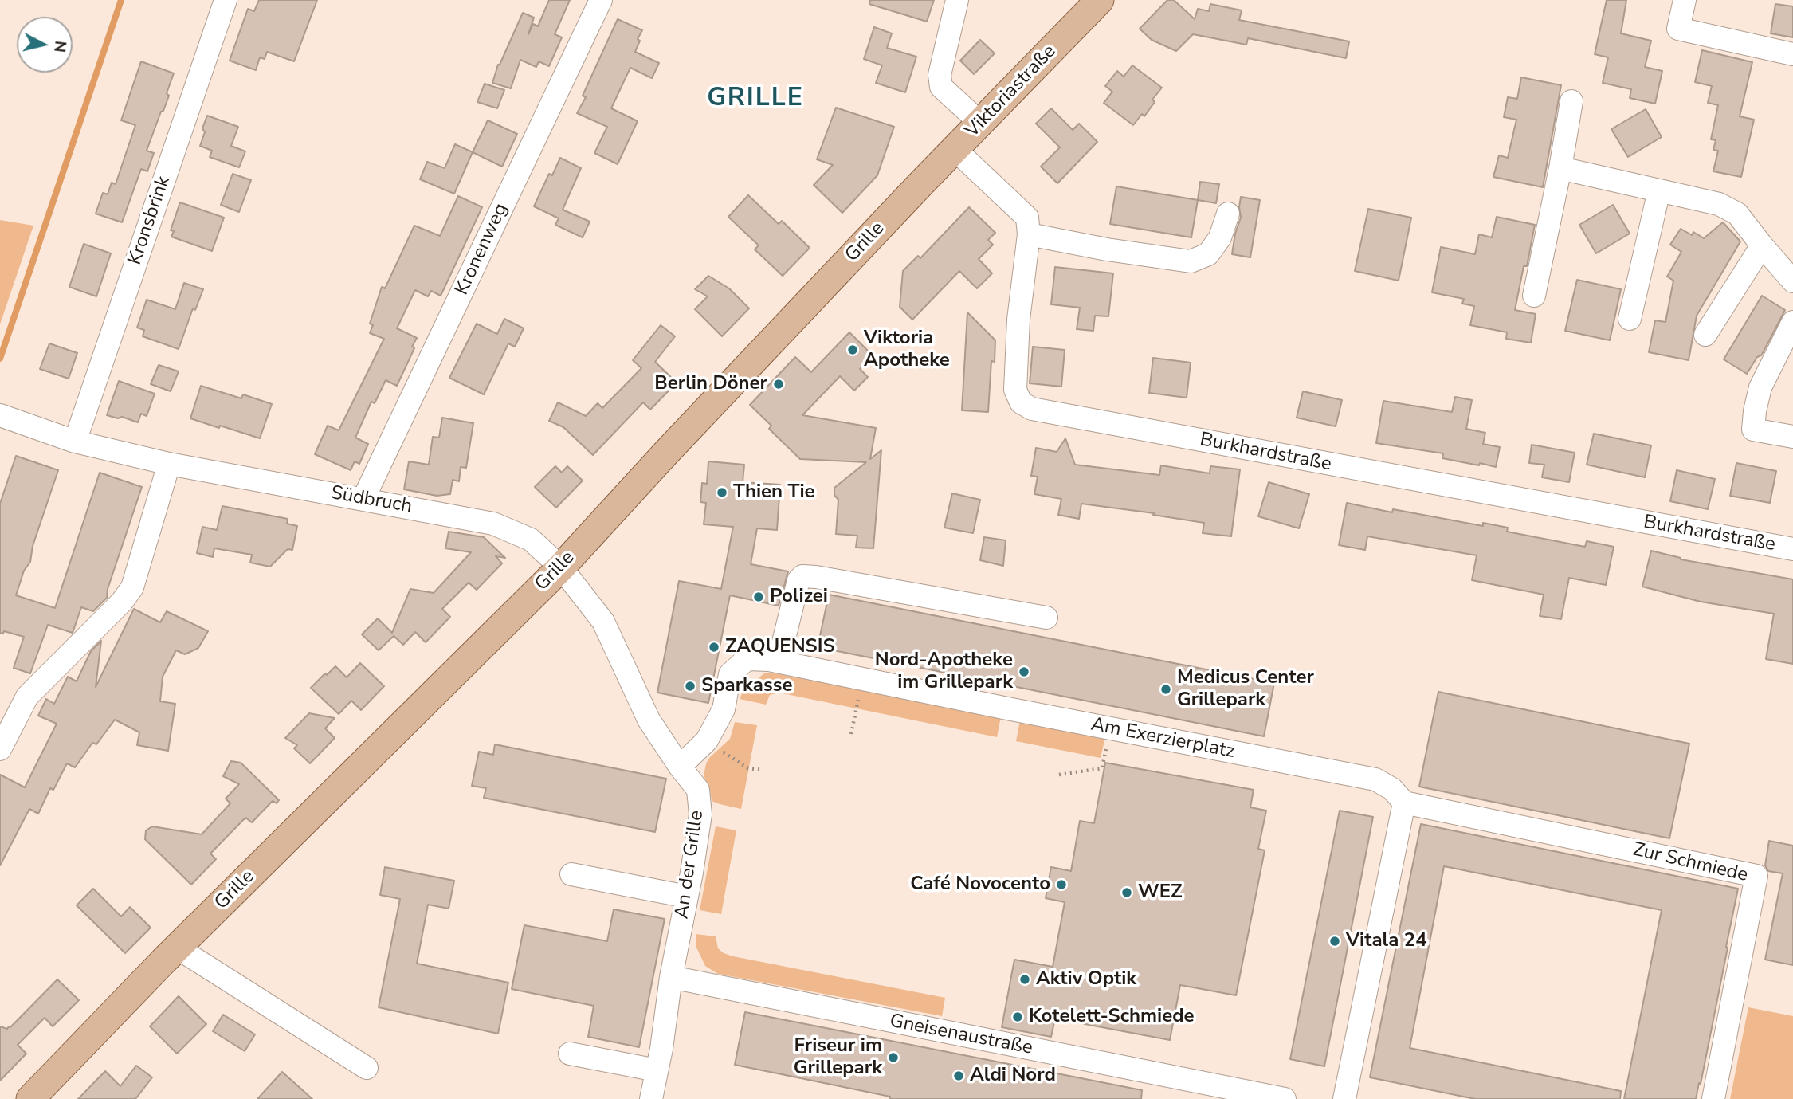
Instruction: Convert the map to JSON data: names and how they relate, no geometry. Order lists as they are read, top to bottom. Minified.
{"streets":{"main road":["Viktoriastraße","Grille"],"street":["Kronsbrink","Kronenweg","Burkhardstraße","Südbruch","Am Exerzierplatz","Zur Schmiede","An der Grille","Gneisenaustraße"]},"crossings":[["Viktoriastraße","Grille"],["Viktoriastraße","Burkhardstraße"],["Kronsbrink","Südbruch"],["Grille","Südbruch"],["Grille","An der Grille"],["Kronenweg","Südbruch"],["Südbruch","An der Grille"],["Am Exerzierplatz","Zur Schmiede"],["Am Exerzierplatz","An der Grille"],["An der Grille","Gneisenaustraße"]],"districts":["GRILLE"],"places":["Viktoria Apotheke","Berlin Döner","Thien Tie","Polizei","ZAQUENSIS","Nord-Apotheke im Grillepark","Sparkasse","Medicus Center Grillepark","Café Novocento","WEZ","Vitala 24","Aktiv Optik","Kotelett-Schmiede","Friseur im Grillepark","Aldi Nord"],"north":"right"}
